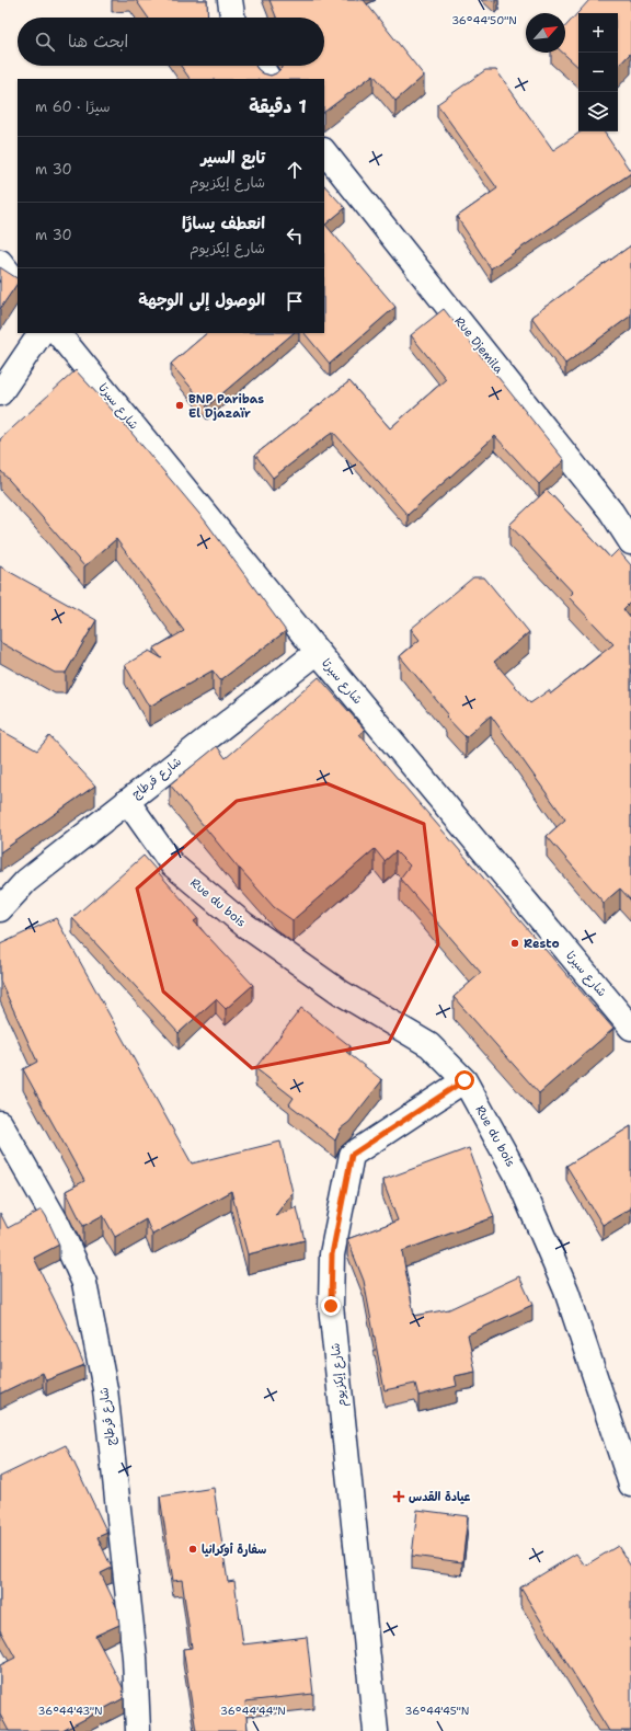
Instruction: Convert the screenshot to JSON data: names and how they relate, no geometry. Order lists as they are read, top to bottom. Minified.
{"streets":{"street":["Rue Djemila","شارع سيرتا","شارع قرطاج","Rue du bois","شارع إيكزيوم"]},"crossings":[["شارع سيرتا","شارع قرطاج"],["شارع قرطاج","Rue du bois"],["Rue du bois","شارع إيكزيوم"]],"places":{"other":["BNP Paribas El Djazaïr","Resto","سفارة أوكرانيا"],"health":["عيادة القدس"]},"north":"top right","page":{"map_buttons":["+","−"],"search":"ابحث هنا","heading":["1 دقيقة","سيرًا · 60 m"],"list":[["تابع السير","شارع إيكزيوم","30 m"],["انعطف يسارًا","شارع إيكزيوم","30 m"],"الوصول إلى الوجهة"]},"coordinates":["36°44'50\"N","36°44'43\"N","36°44'44\"N","36°44'45\"N"]}
